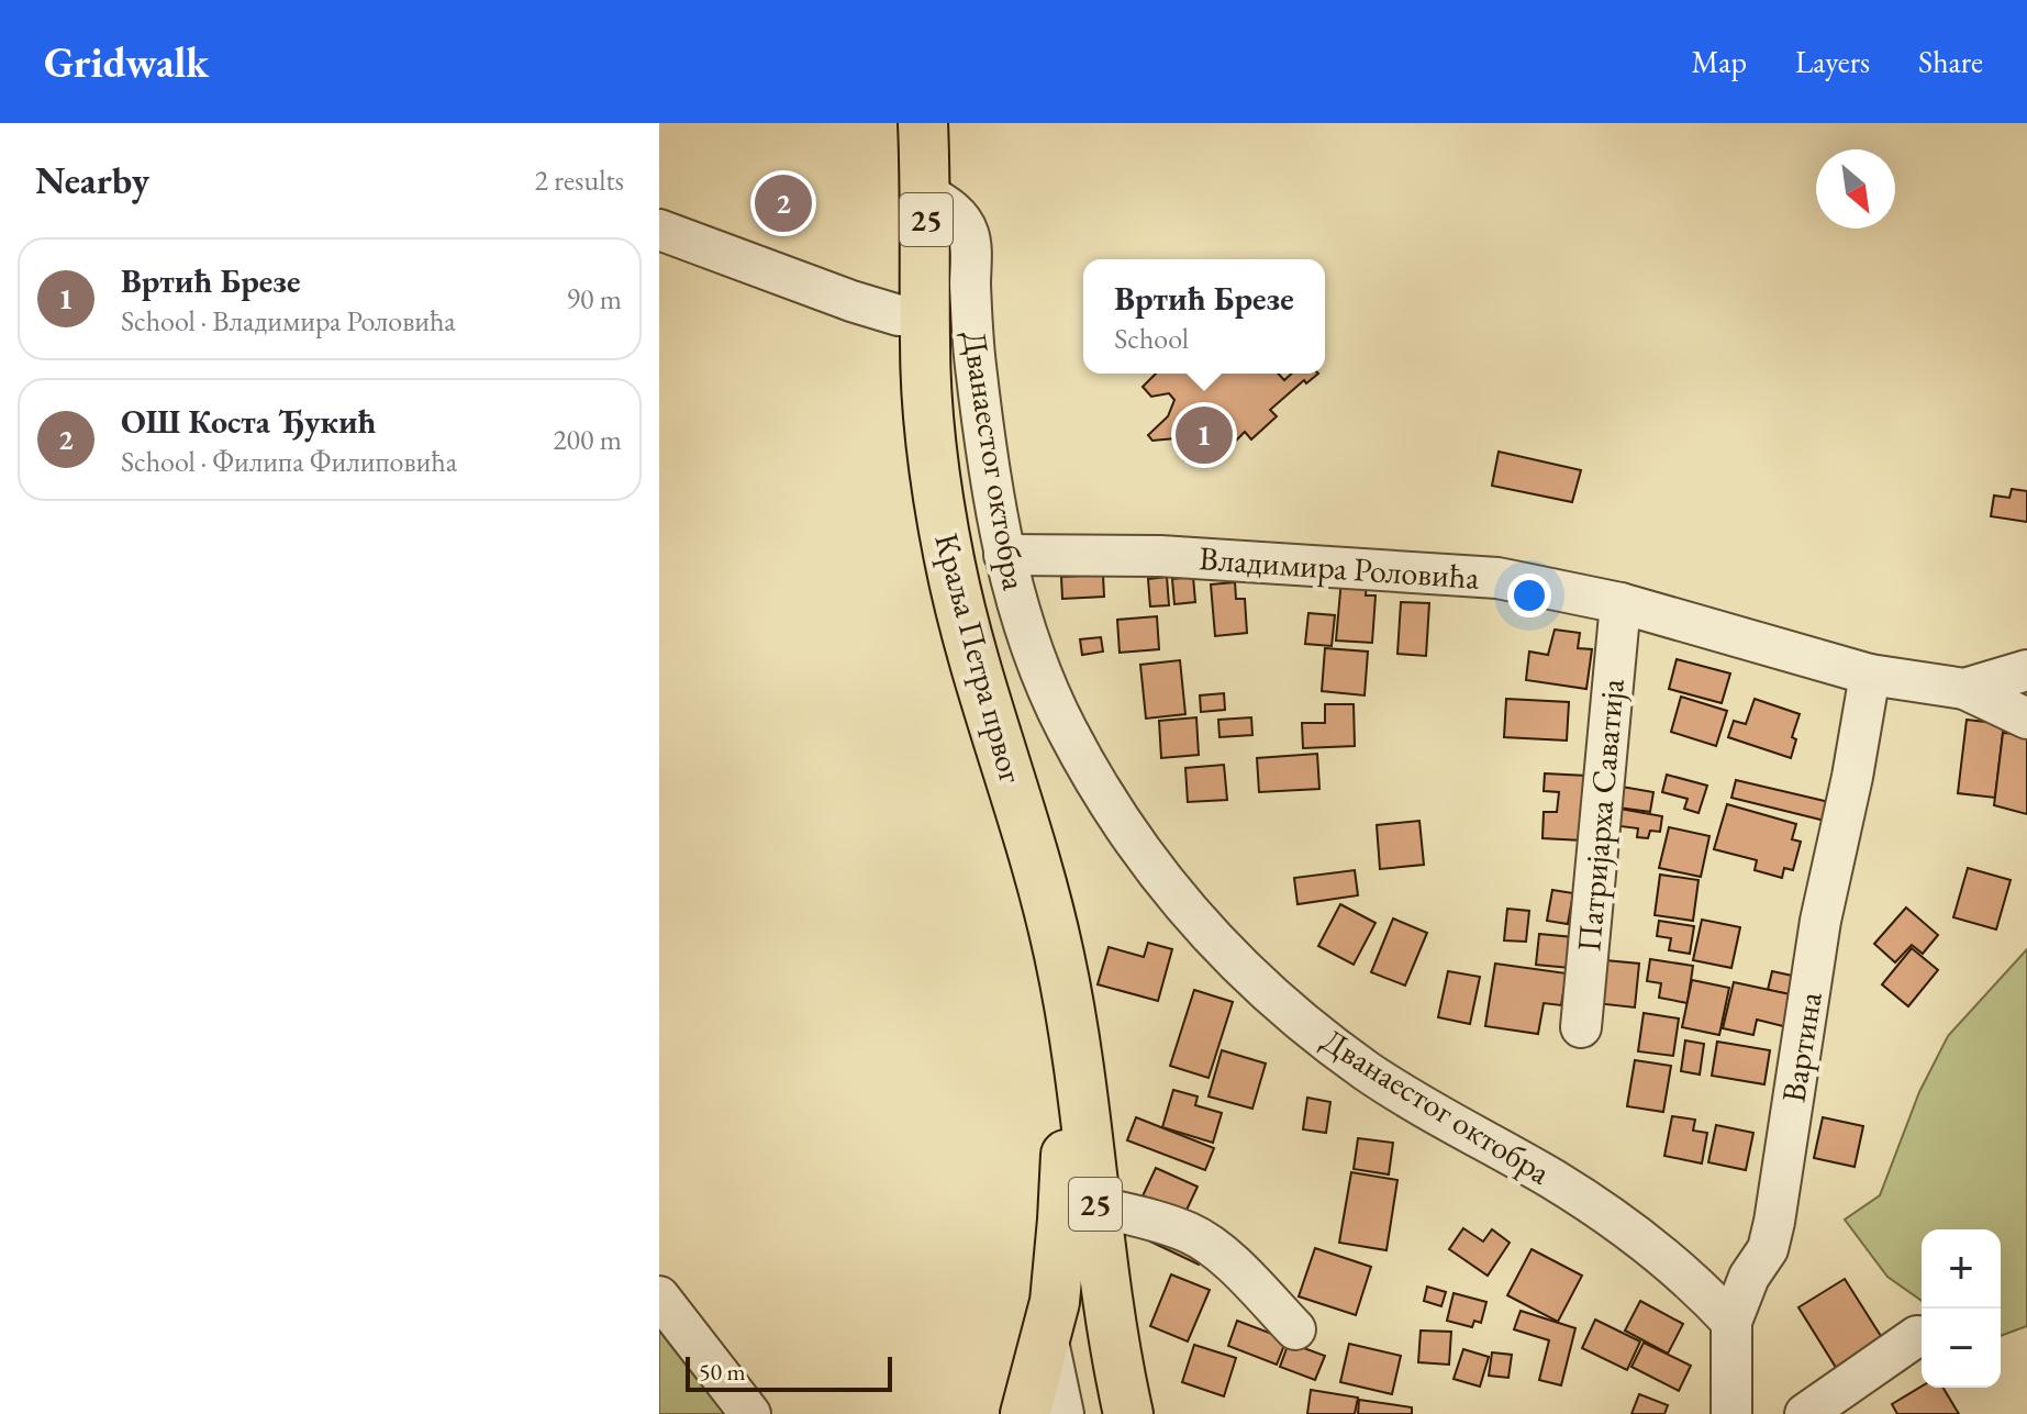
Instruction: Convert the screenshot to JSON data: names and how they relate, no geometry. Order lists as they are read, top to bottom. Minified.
{"streets":{"main road":["25","Краља Петра првог"],"street":["Дванаестог октобра","Владимира Роловића","Патријарха Саватија","Вартина"]},"crossings":[["25","Дванаестог октобра"],["25","Краља Петра првог"],["Дванаестог октобра","Владимира Роловића"],["Дванаестог октобра","Вартина"],["Владимира Роловића","Патријарха Саватија"],["Владимира Роловића","Вартина"]],"scale_bar":"50 m","north":"bottom right","page":{"header":"Gridwalk","nav":["Map","Layers","Share"],"heading":["Nearby","2 results"],"pins":["2","1"],"list":[{"mark":"1","name":"Вртић Брезе","note":"School · Владимира Роловића","value":"90 m"},{"mark":"2","name":"ОШ Коста Ђукић","note":"School · Филипа Филиповића","value":"200 m"}],"popup":["Вртић Брезе","School"],"map_buttons":["+","−"],"scale":"50 m"}}
